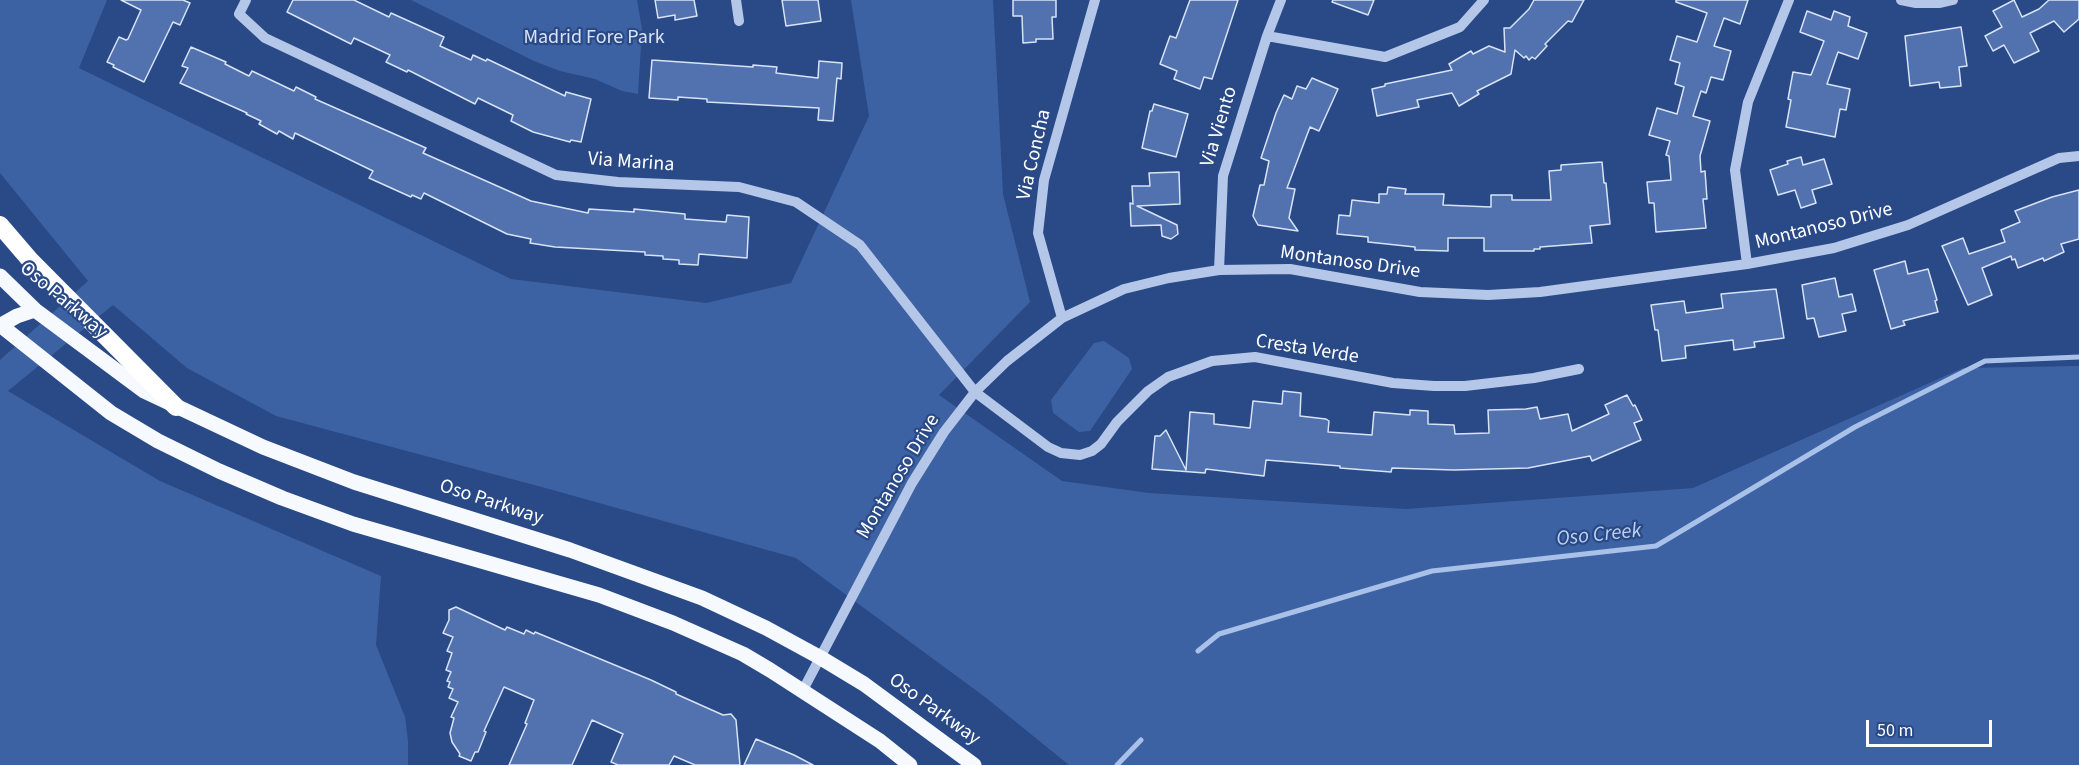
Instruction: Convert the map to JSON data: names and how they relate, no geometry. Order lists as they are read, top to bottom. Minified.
{"streets":{"main road":["Oso Parkway"],"street":["Via Viento","Via Concha","Via Marina","Montanoso Drive","Cresta Verde"]},"crossings":[["Via Viento","Montanoso Drive"],["Via Concha","Montanoso Drive"],["Via Marina","Montanoso Drive"],["Via Marina","Cresta Verde"],["Montanoso Drive","Oso Parkway"],["Montanoso Drive","Cresta Verde"]],"water":["Oso Creek"],"parks":["Madrid Fore Park"],"scale_bar":"50 m"}
